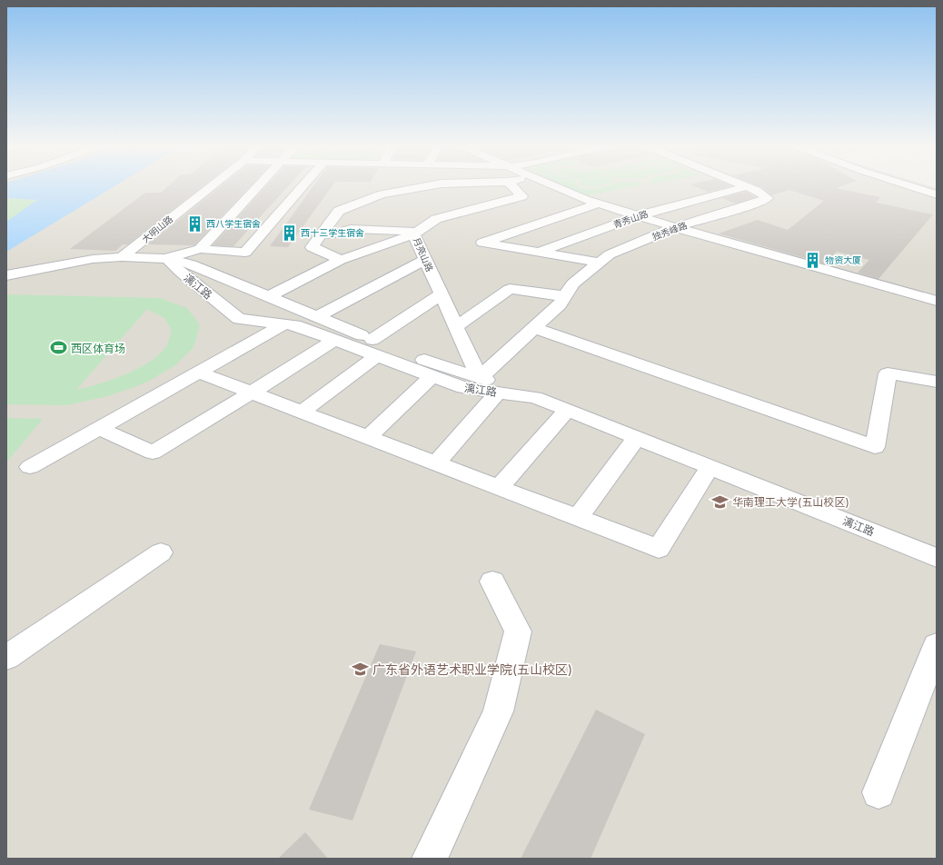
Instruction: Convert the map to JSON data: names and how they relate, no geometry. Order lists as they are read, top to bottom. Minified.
{"streets":{"street":["青秀山路","大明山路","独秀峰路","月亮山路","漓江路"]},"crossings":[["青秀山路","独秀峰路"],["独秀峰路","月亮山路"]],"places":{"building":["西八学生宿舍","西十三学生宿舍","物资大厦"],"sports":["西区体育场"],"school or university":["华南理工大学(五山校区)","广东省外语艺术职业学院(五山校区)"]}}
